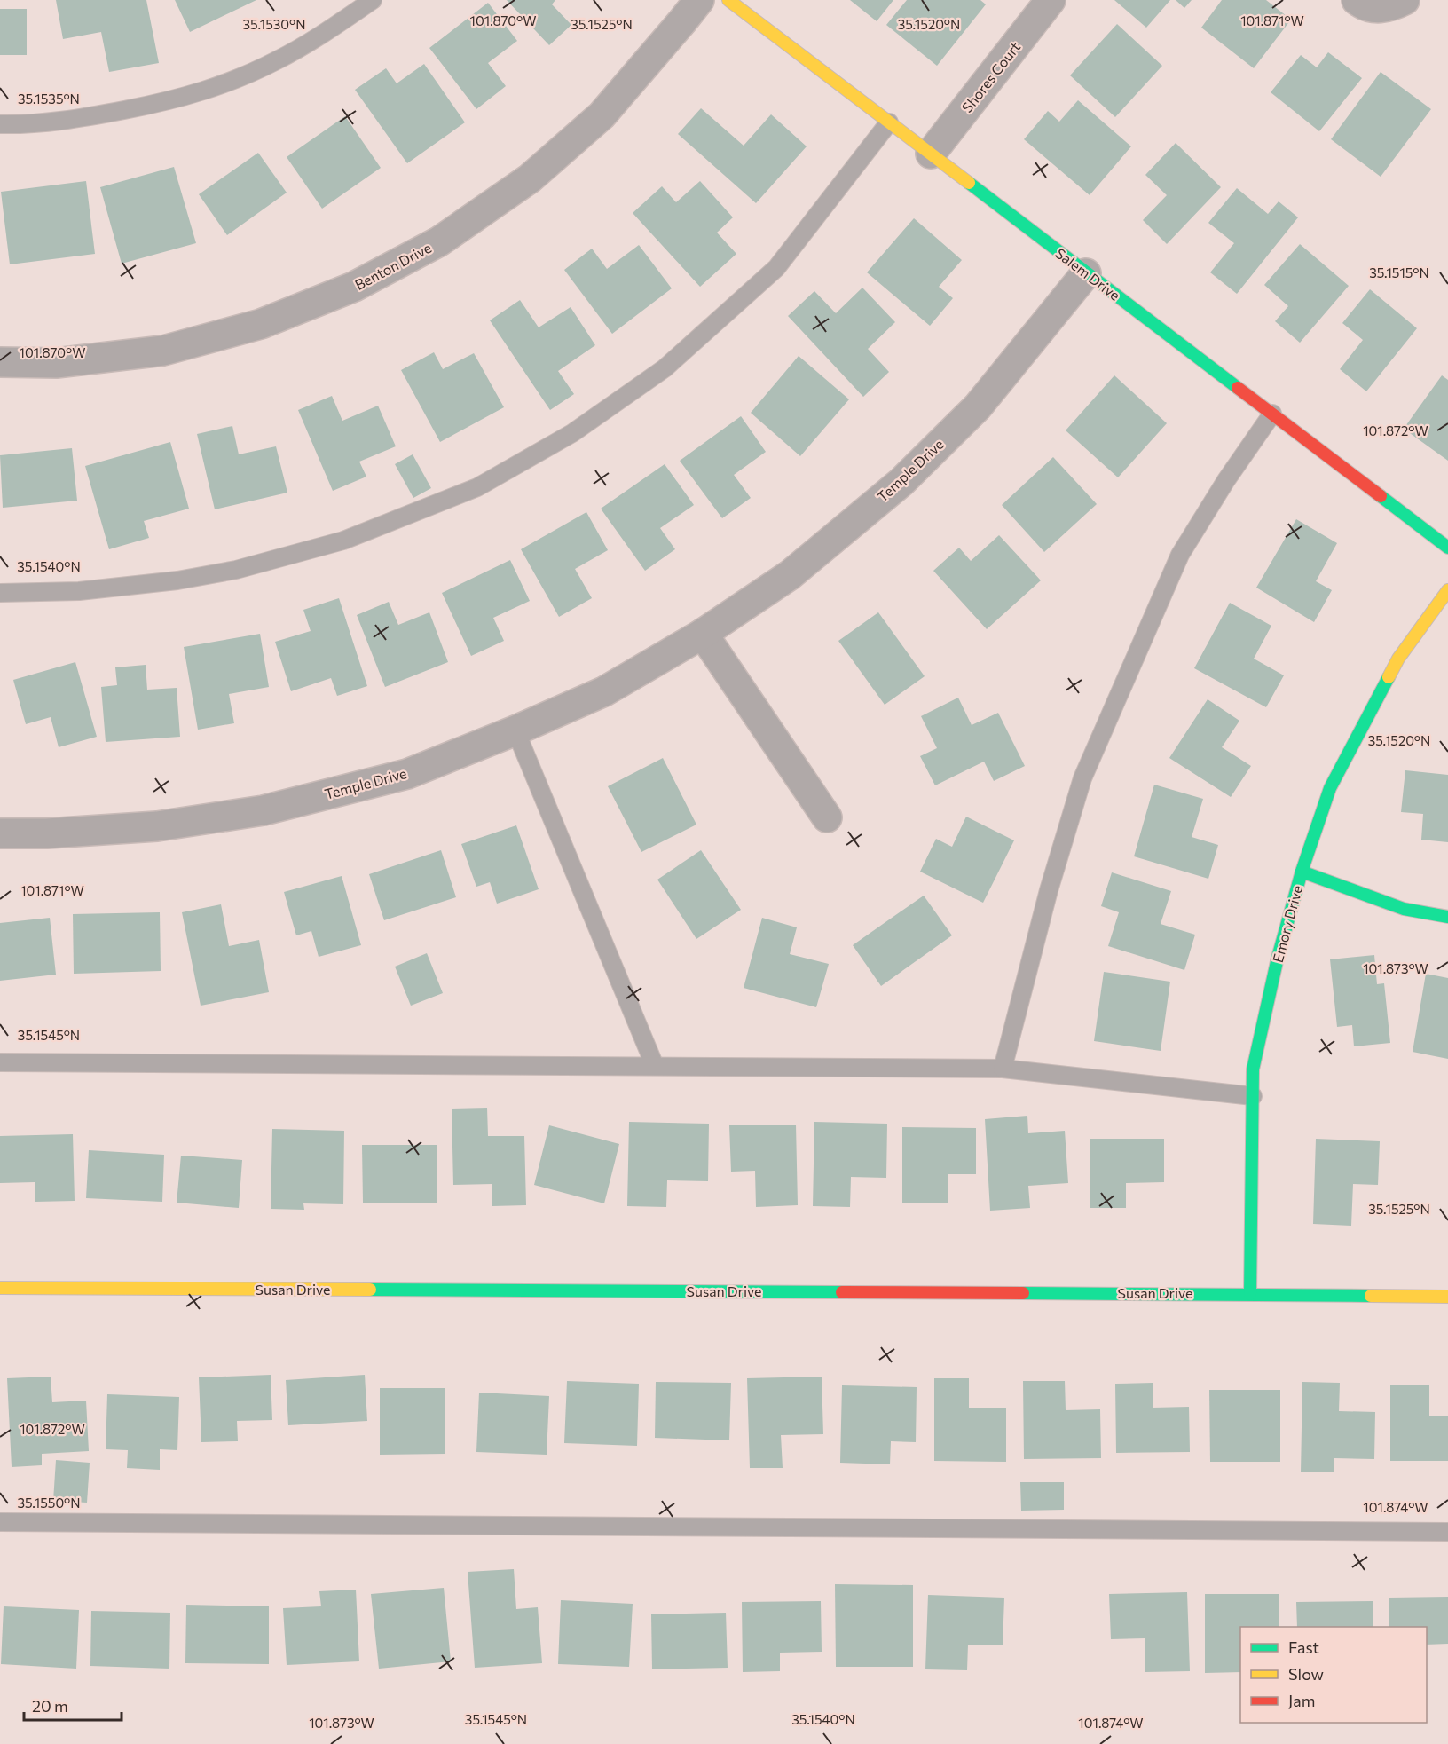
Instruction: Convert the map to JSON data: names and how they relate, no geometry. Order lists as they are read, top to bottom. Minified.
{"streets":{"street":["Shores Court","Benton Drive","Salem Drive","Temple Drive","Emory Drive","Susan Drive"]},"crossings":[["Shores Court","Salem Drive"],["Salem Drive","Temple Drive"],["Emory Drive","Susan Drive"]],"legend":["Fast","Slow","Jam"],"scale_bar":"20 m","coordinates":["101.871°W","101.870°W","35.1525°N","35.1520°N","35.1530°N","35.1535°N","35.1515°N","101.872°W","35.1540°N","101.873°W","35.1545°N","35.1550°N","101.874°W"]}
